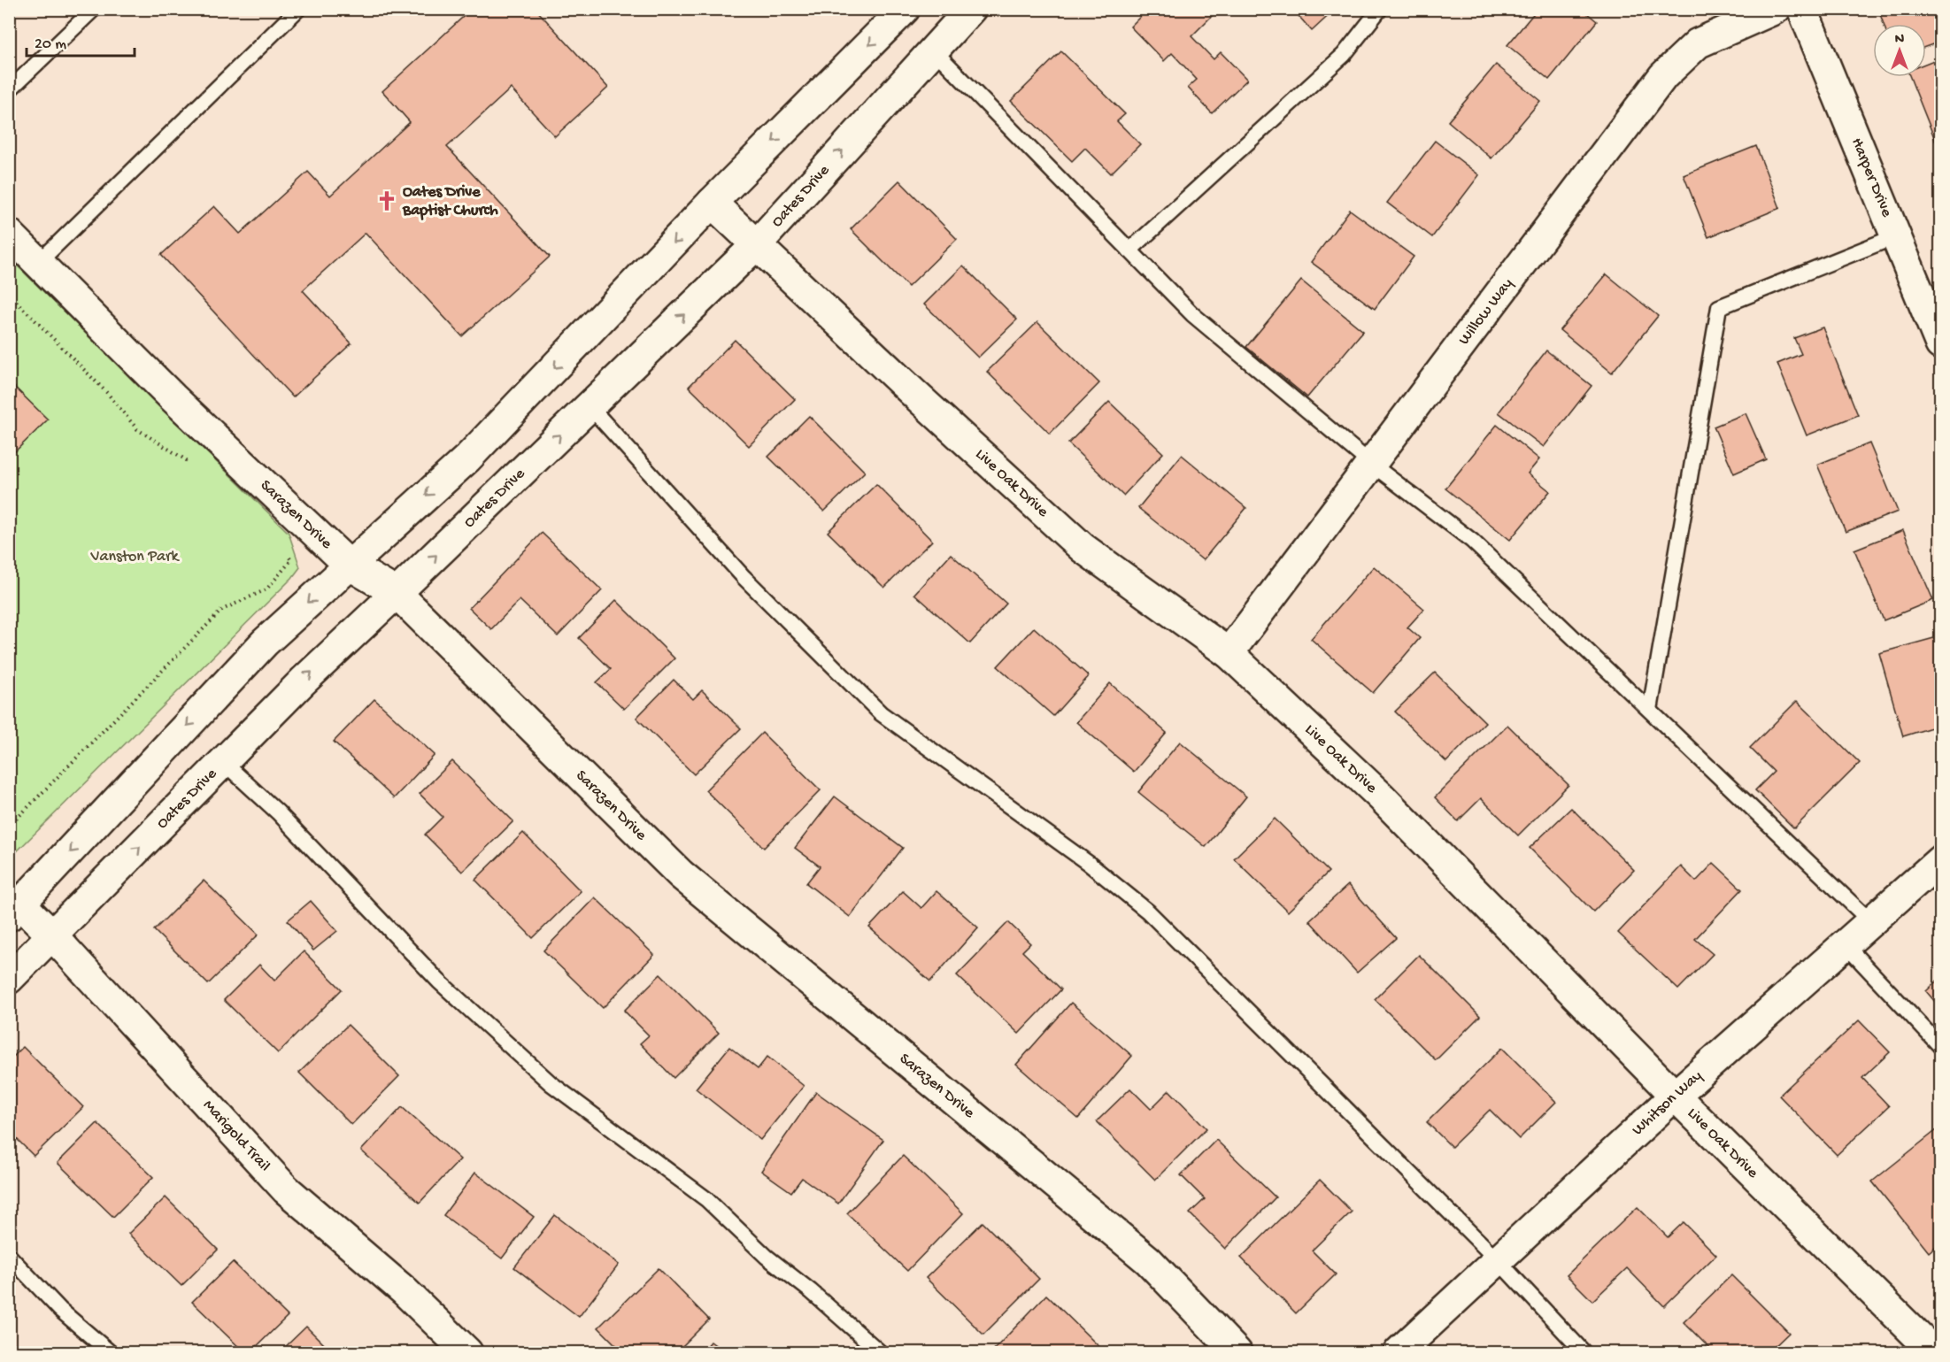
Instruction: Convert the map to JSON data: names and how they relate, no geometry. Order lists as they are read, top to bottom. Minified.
{"streets":{"street":["Harper Drive","Oates Drive","Willow Way","Live Oak Drive","Sarazen Drive","Whitson Way","Marigold Trail"]},"crossings":[["Oates Drive","Live Oak Drive"],["Oates Drive","Sarazen Drive"],["Oates Drive","Marigold Trail"],["Willow Way","Live Oak Drive"],["Live Oak Drive","Whitson Way"]],"parks":["Vanston Park"],"places":{"church":["Oates Drive Baptist Church"]},"scale_bar":"20 m","north":"top"}
